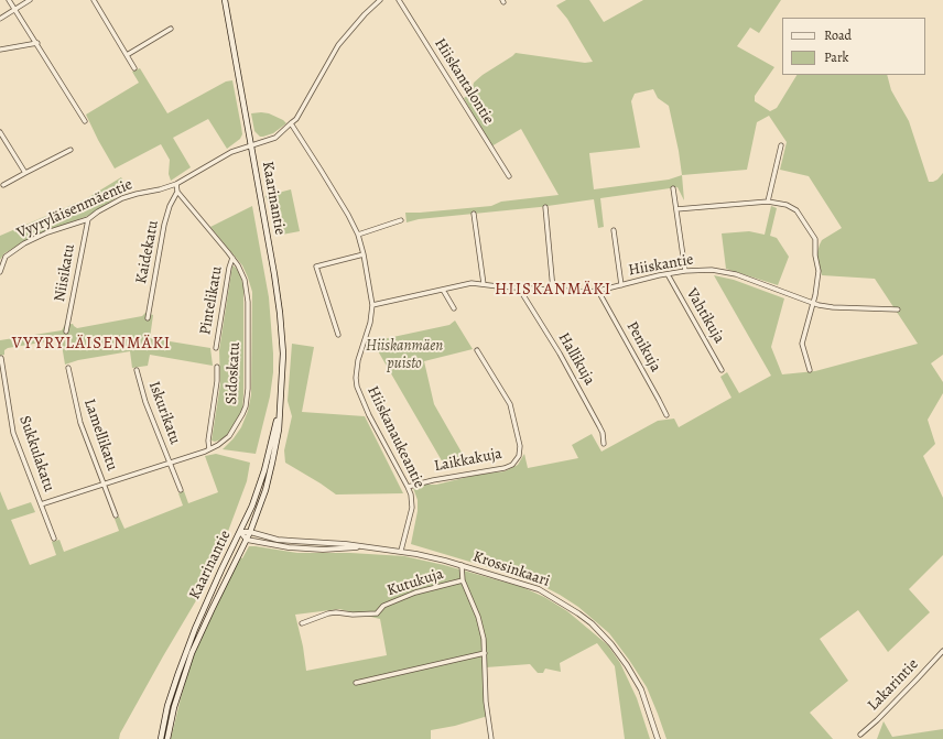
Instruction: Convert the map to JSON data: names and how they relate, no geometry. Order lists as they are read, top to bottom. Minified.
{"streets":{"main road":["Kaarinantie"],"street":["Hiiskantalontie","Vyyryläisenmäentie","Kaidekatu","Hiiskantie","Niisikatu","Pintelikatu","Vahtikuja","Penikuja","Hallikuja","Sidoskatu","Iskurikatu","Lamellikatu","Hiiskanaukeantie","Sukkulakatu","Laikkakuja","Krossinkaari","Kutukuja","Lakarintie"]},"crossings":[["Kaarinantie","Vyyryläisenmäentie"],["Kaarinantie","Krossinkaari"],["Vyyryläisenmäentie","Niisikatu"],["Kaidekatu","Sidoskatu"],["Hiiskantie","Vahtikuja"],["Hiiskantie","Penikuja"],["Hiiskantie","Hallikuja"],["Hiiskantie","Hiiskanaukeantie"],["Pintelikatu","Sidoskatu"],["Sidoskatu","Iskurikatu"],["Sidoskatu","Lamellikatu"],["Sidoskatu","Sukkulakatu"],["Hiiskanaukeantie","Laikkakuja"],["Hiiskanaukeantie","Krossinkaari"]],"districts":["HIISKANMÄKI","VYYRYLÄISENMÄKI"],"parks":["Hiiskanmäen puisto"],"legend":["Road","Park"]}
